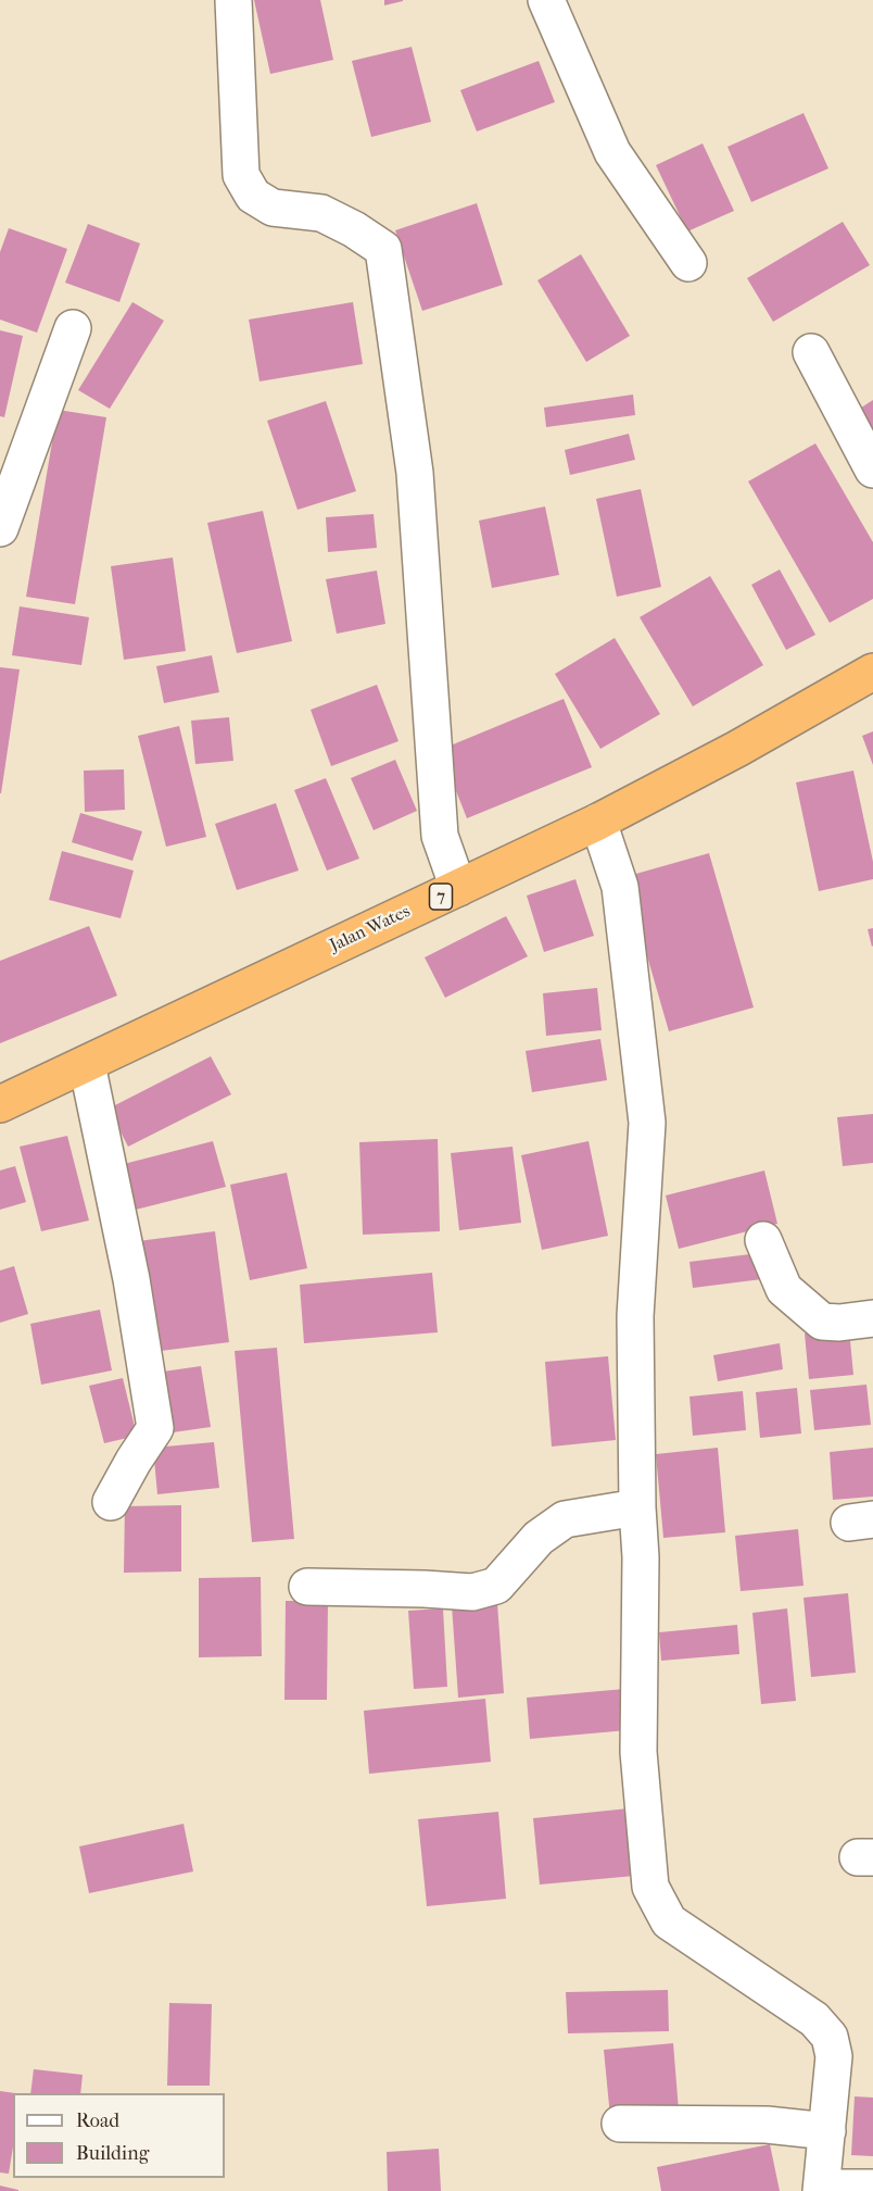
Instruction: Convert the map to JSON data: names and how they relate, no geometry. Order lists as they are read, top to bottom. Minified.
{"streets":{"highway":["7","Jalan Wates"]},"legend":["Road","Building"]}
